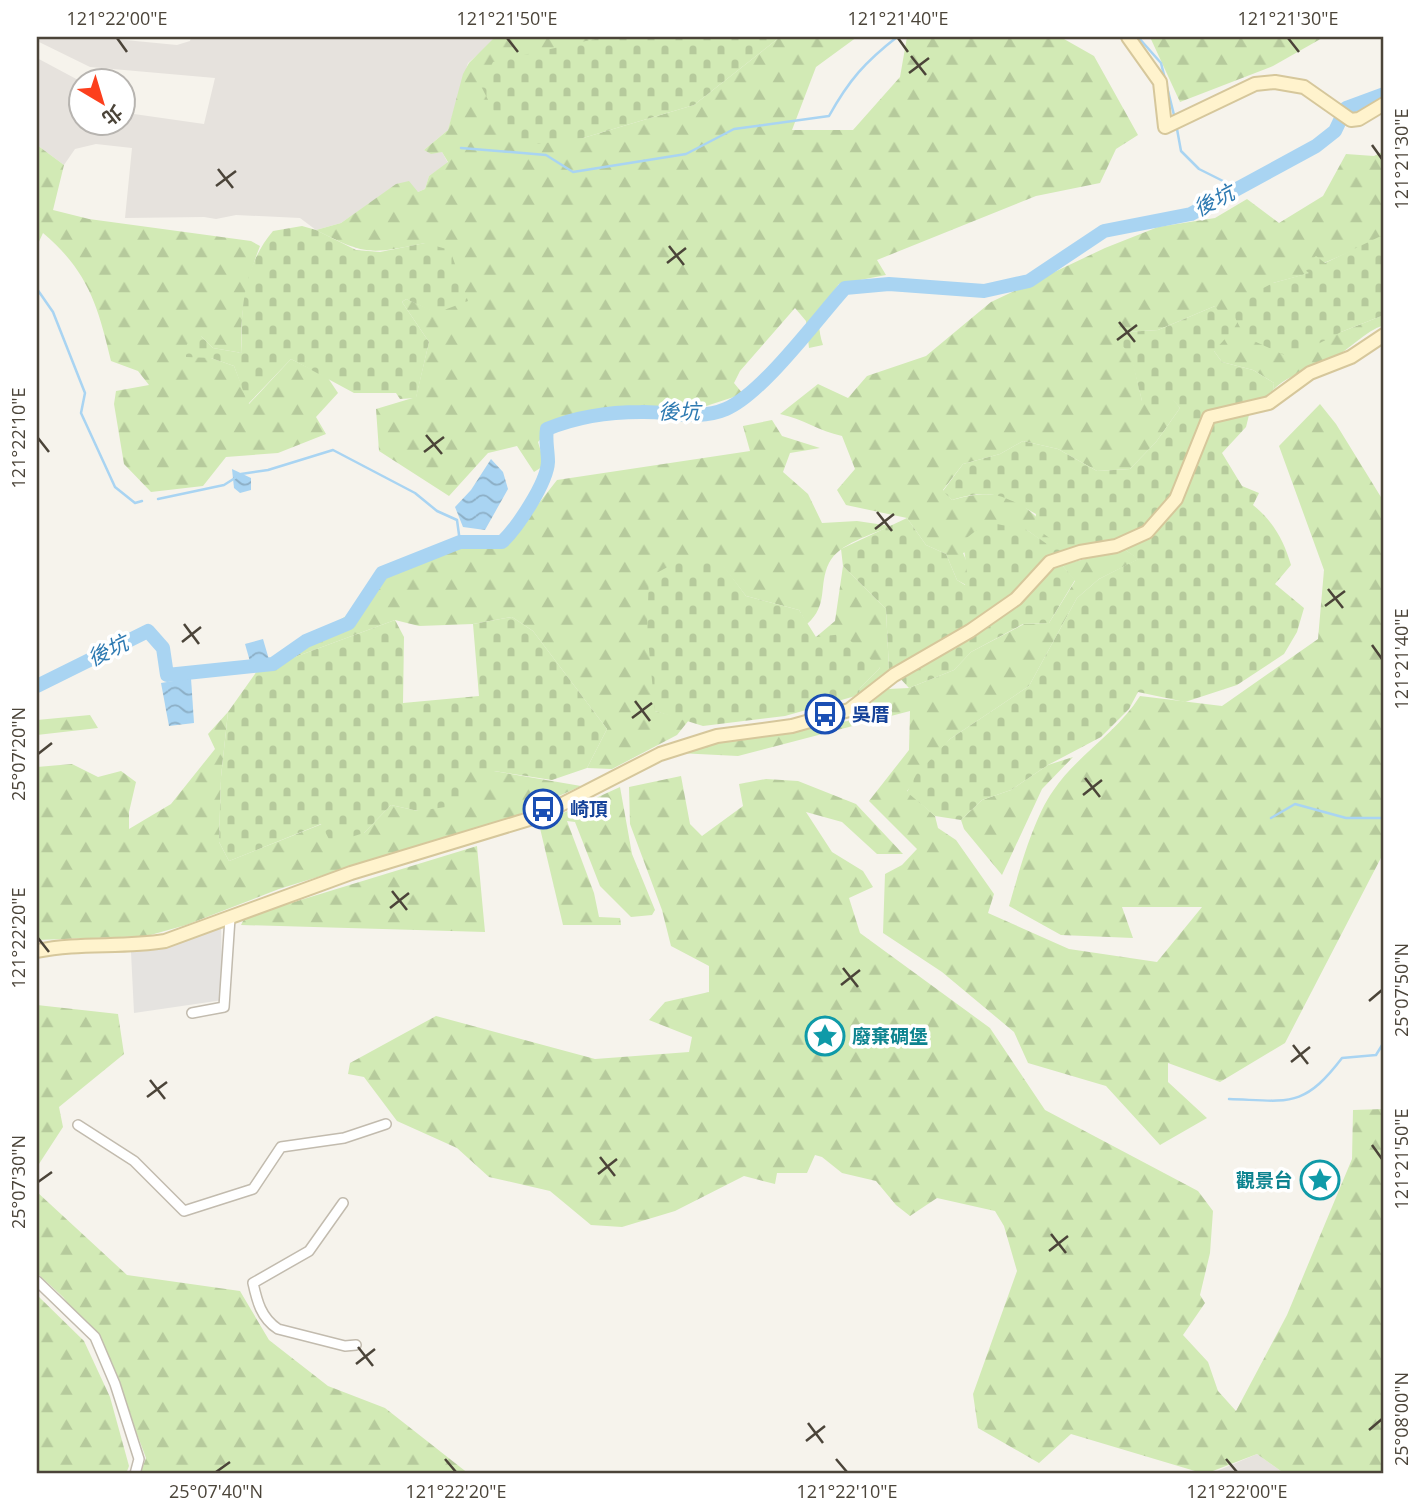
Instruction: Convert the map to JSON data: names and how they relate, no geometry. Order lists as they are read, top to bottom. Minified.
{"water":["後坑"],"places":{"bus stop":["吳厝","崎頂"],"place":["廢棄碉堡","觀景台"]},"north":"bottom right","coordinates":["121°22'00\"E","121°21'50\"E","121°21'40\"E","121°21'30\"E","121°22'10\"E","25°07'20\"N","121°22'20\"E","25°07'50\"N","25°07'30\"N","25°08'00\"N","25°07'40\"N"]}
